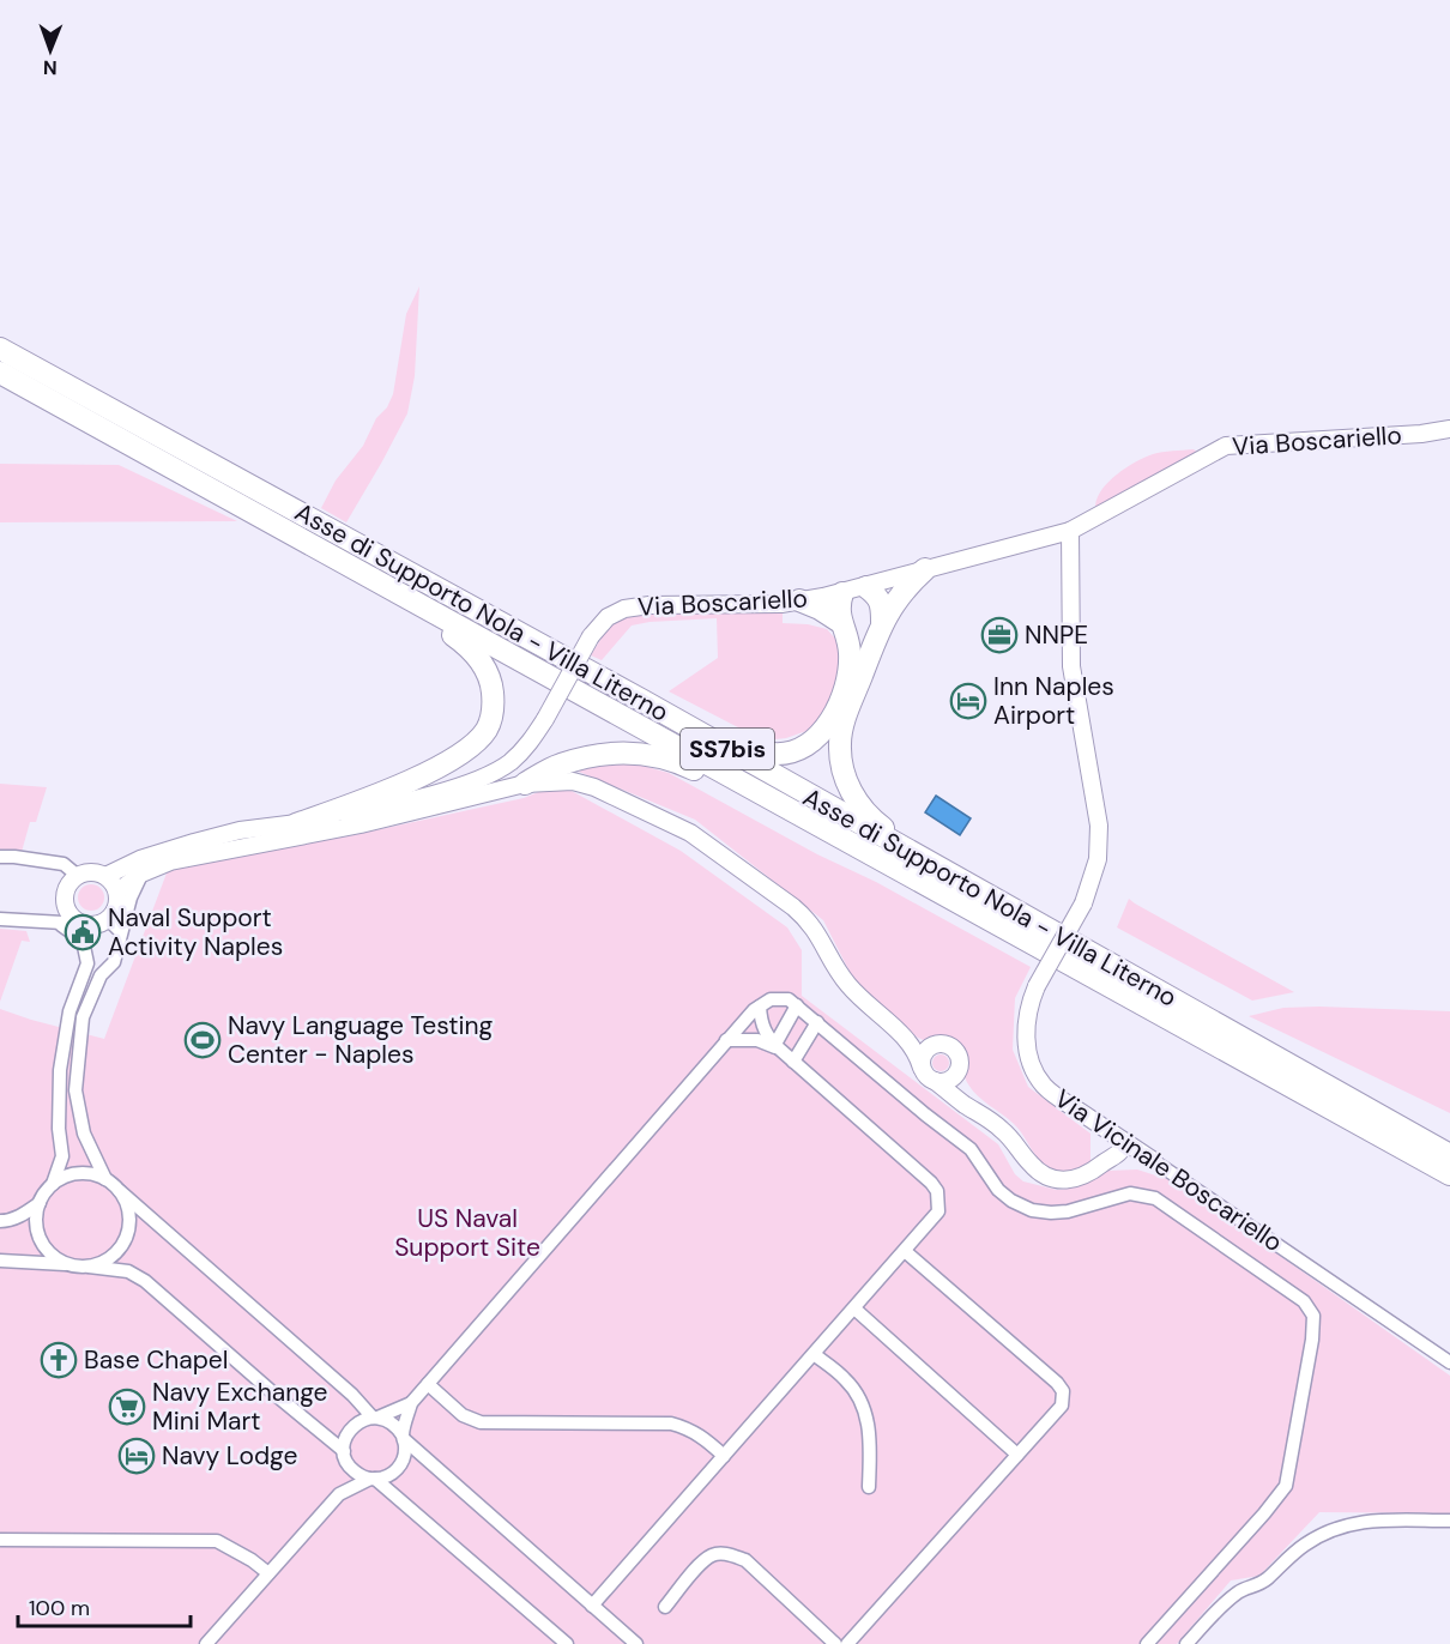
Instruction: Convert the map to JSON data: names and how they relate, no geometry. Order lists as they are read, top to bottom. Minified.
{"streets":{"highway":["Asse di Supporto Nola - Villa Literno","SS7bis"],"street":["Via Boscariello","Via Vicinale Boscariello"]},"crossings":[["Via Boscariello","Via Vicinale Boscariello"]],"parks":["US Naval Support Site"],"places":{"office":["NNPE"],"hotel":["Inn Naples Airport","Navy Lodge"],"public building":["Naval Support Activity Naples"],"sports":["Navy Language Testing Center - Naples"],"church":["Base Chapel"],"supermarket":["Navy Exchange Mini Mart"]},"scale_bar":"100 m","north":"bottom"}
